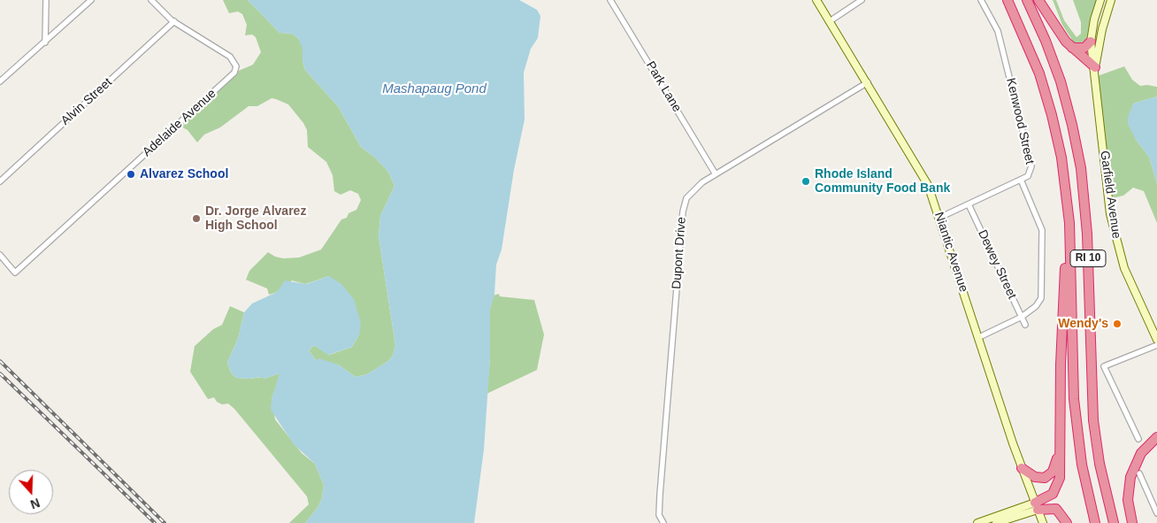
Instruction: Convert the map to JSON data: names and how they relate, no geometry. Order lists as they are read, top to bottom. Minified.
{"streets":{"highway":["RI 10"],"street":["Park Lane","Alvin Street","Kenwood Street","Adelaide Avenue","Garfield Avenue","Niantic Avenue","Dupont Drive","Dewey Street"]},"crossings":[["Park Lane","Dupont Drive"],["Alvin Street","Adelaide Avenue"],["Kenwood Street","Niantic Avenue"],["Kenwood Street","Dewey Street"],["Niantic Avenue","Dupont Drive"]],"water":["Mashapaug Pond"],"places":["Alvarez School","Rhode Island Community Food Bank","Dr. Jorge Alvarez High School","Wendy's"],"north":"bottom"}
